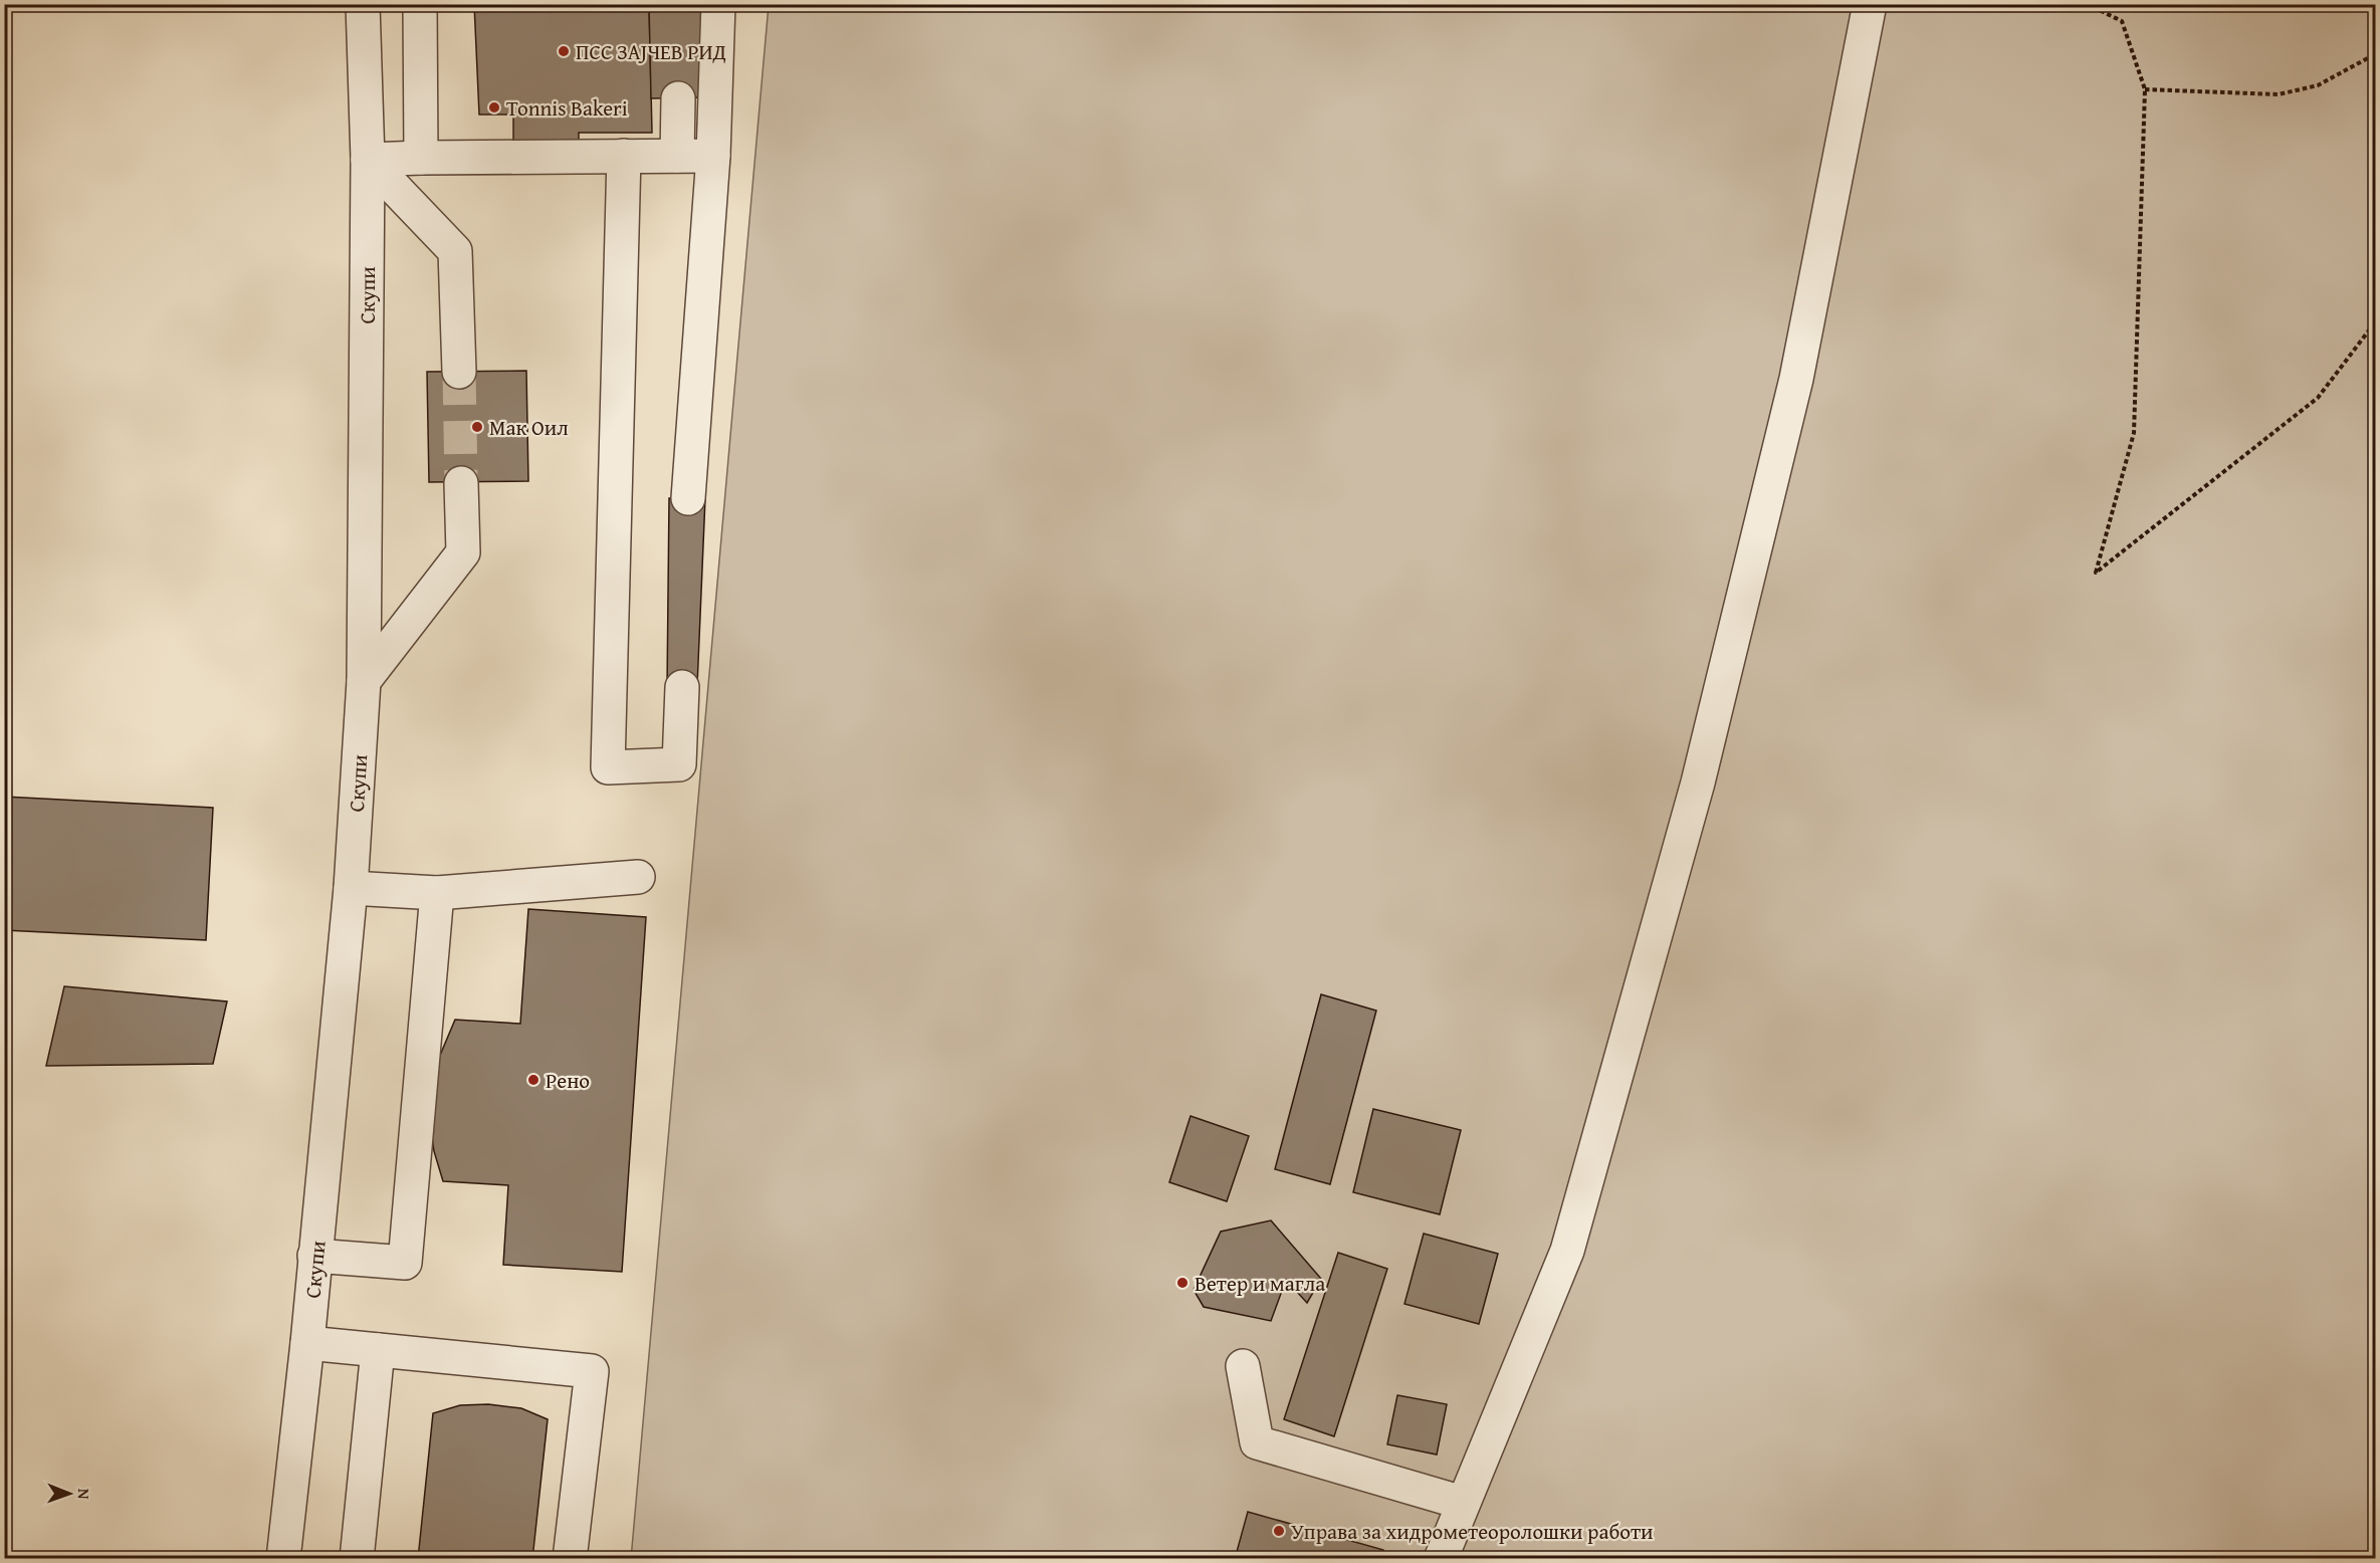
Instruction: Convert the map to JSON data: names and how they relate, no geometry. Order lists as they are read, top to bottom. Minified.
{"streets":{"street":["Скупи"]},"places":["ПСС ЗАЈЧЕВ РИД","Tonnis Bakeri","Мак Оил","Рено","Ветер и магла","Управа за хидрометеоролошки работи"],"north":"right"}
